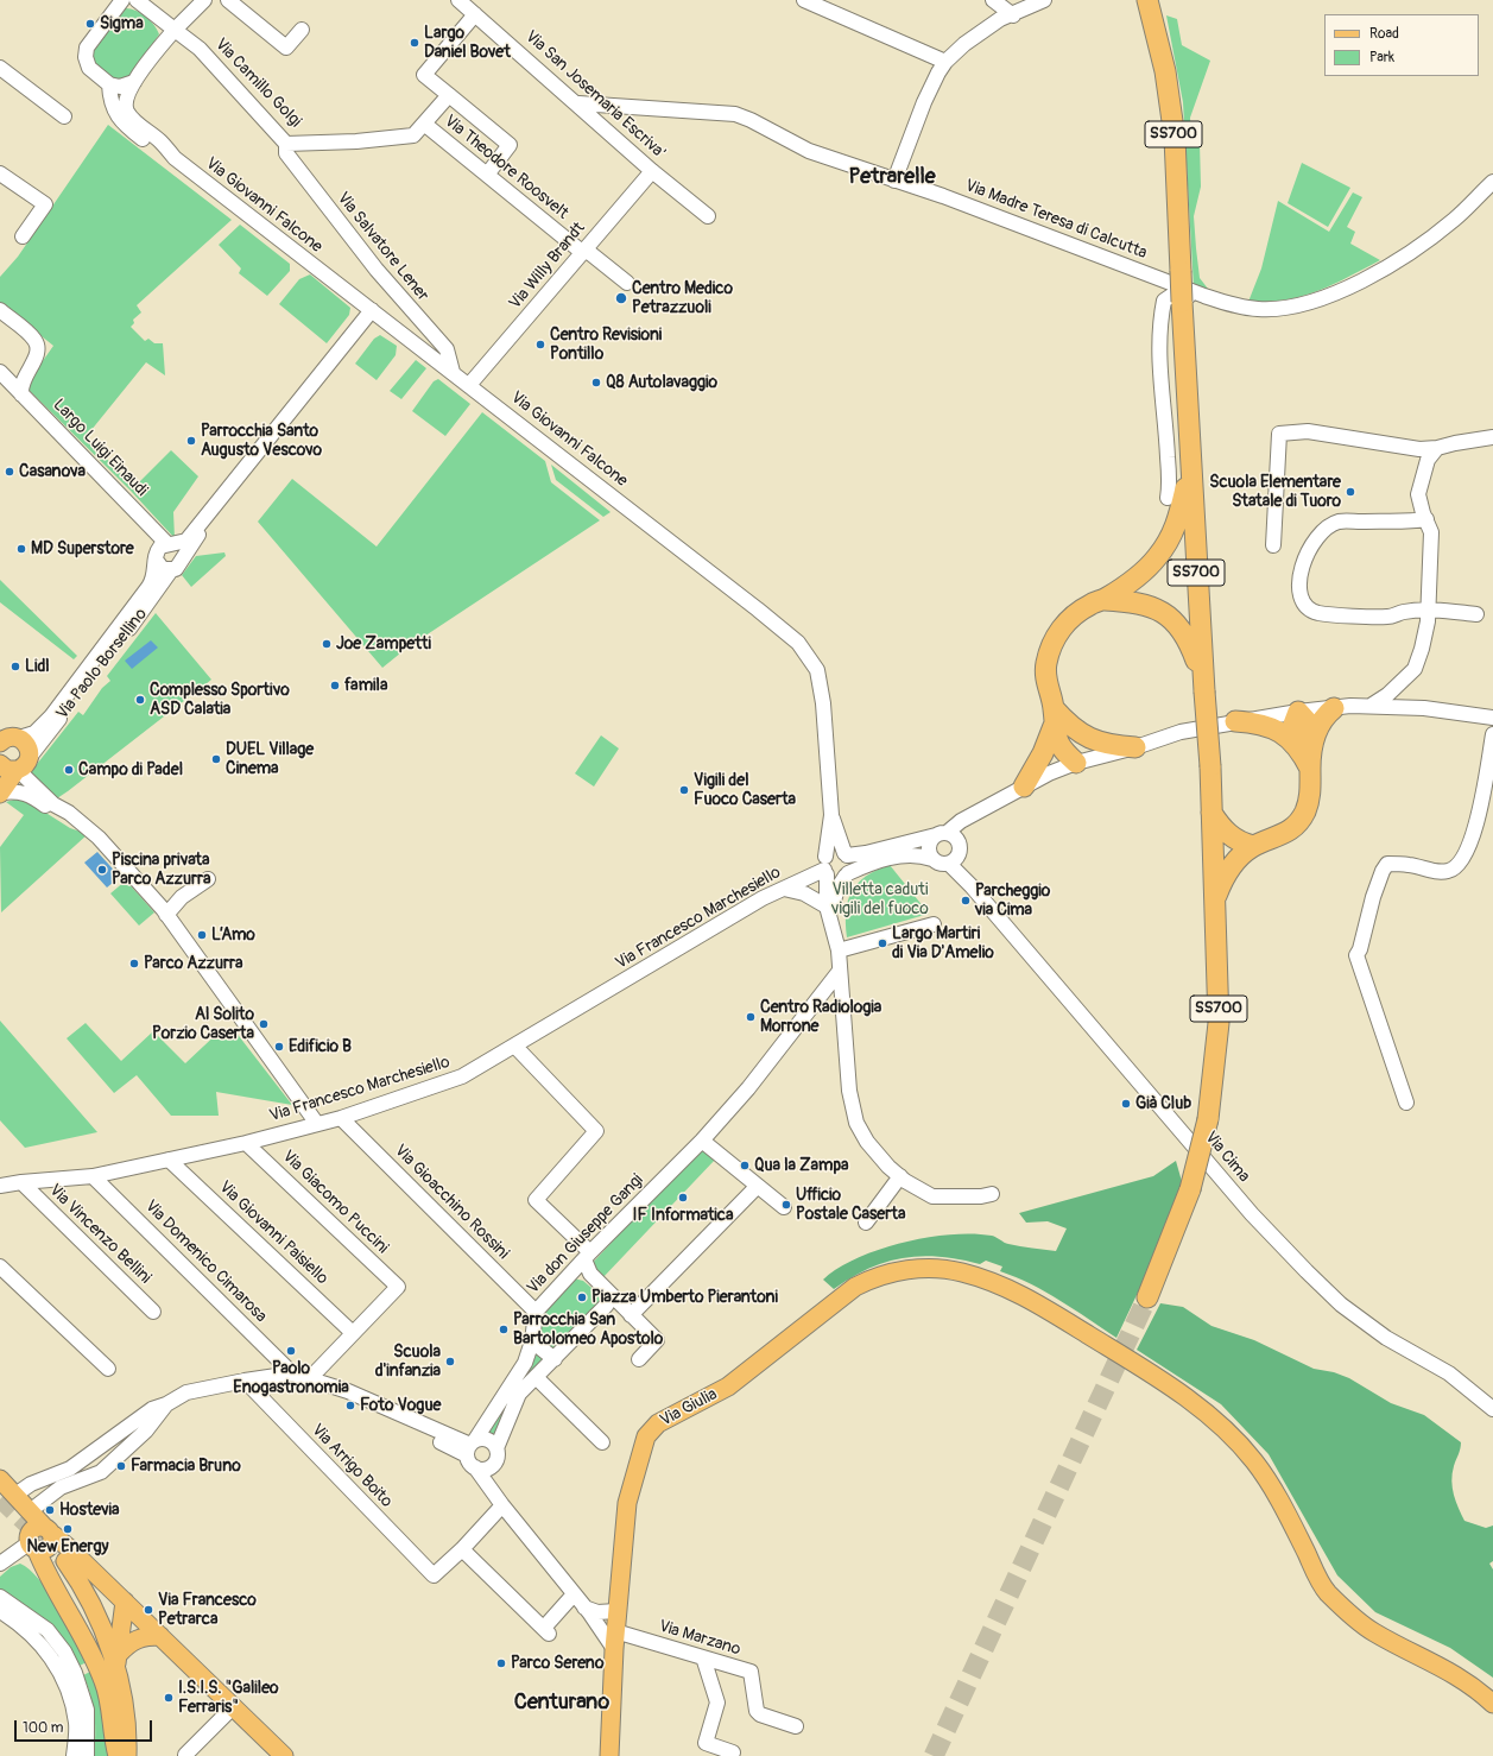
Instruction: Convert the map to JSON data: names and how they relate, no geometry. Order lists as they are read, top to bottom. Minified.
{"streets":{"highway":["SS700"],"main road":["Via Paolo Borsellino","Via Giulia"],"street":["Via Camillo Golgi","Via San Josemaria Escriva'","Via Theodore Roosvelt","Via Giovanni Falcone","Via Madre Teresa di Calcutta","Via Salvatore Lener","Via Willy Brandt","Largo Luigi Einaudi","Via Francesco Marchesiello","Via Cima","Via Giacomo Puccini","Via Gioacchino Rossini","Via Giovanni Paisiello","Via Vincenzo Bellini","Via don Giuseppe Gangi","Via Domenico Cimarosa","Via Arrigo Boito","Via Marzano"]},"crossings":[["Via Camillo Golgi","Via Theodore Roosvelt"],["Via Camillo Golgi","Via Giovanni Falcone"],["Via Camillo Golgi","Via Salvatore Lener"],["Via San Josemaria Escriva'","Via Madre Teresa di Calcutta"],["Via San Josemaria Escriva'","Via Willy Brandt"],["Via Theodore Roosvelt","Via Willy Brandt"],["Via Giovanni Falcone","Via Salvatore Lener"],["Via Giovanni Falcone","Via Willy Brandt"],["Via Giovanni Falcone","Via Francesco Marchesiello"],["Via Giovanni Falcone","Via don Giuseppe Gangi"],["Largo Luigi Einaudi","Via Paolo Borsellino"],["Via Francesco Marchesiello","Via Giacomo Puccini"],["Via Francesco Marchesiello","Via Gioacchino Rossini"],["Via Francesco Marchesiello","Via Giovanni Paisiello"],["Via Francesco Marchesiello","Via Vincenzo Bellini"],["Via Francesco Marchesiello","Via Domenico Cimarosa"],["Via Giacomo Puccini","Via Giovanni Paisiello"],["Via Gioacchino Rossini","Via don Giuseppe Gangi"],["Via Giulia","Via Marzano"]],"districts":["Petrarelle","Centurano"],"parks":["Villetta caduti vigili del fuoco"],"places":["Sigma","Largo Daniel Bovet","Centro Medico Petrazzuoli","Centro Revisioni Pontillo","Q8 Autolavaggio","Parrocchia Santo Augusto Vescovo","Casanova","Scuola Elementare Statale di Tuoro","MD Superstore","Joe Zampetti","Lidl","famila","Complesso Sportivo ASD Calatia","DUEL Village Cinema","Campo di Padel","Vigili del Fuoco Caserta","Piscina privata Parco Azzurra","Parcheggio via Cima","L’Amo","Largo Martiri di Via D'Amelio","Parco Azzurra","Centro Radiologia Morrone","Al Solito Porzio Caserta","Edificio B","Già Club","Qua la Zampa","IF Informatica","Ufficio Postale Caserta","Piazza Umberto Pierantoni","Parrocchia San Bartolomeo Apostolo","Paolo Enogastronomia","Scuola d'infanzia","Foto Vogue","Farmacia Bruno","Hostevia","New Energy","Via Francesco Petrarca","Parco Sereno","I.S.I.S. \"Galileo Ferraris\""],"legend":["Road","Park"],"scale_bar":"100 m"}
